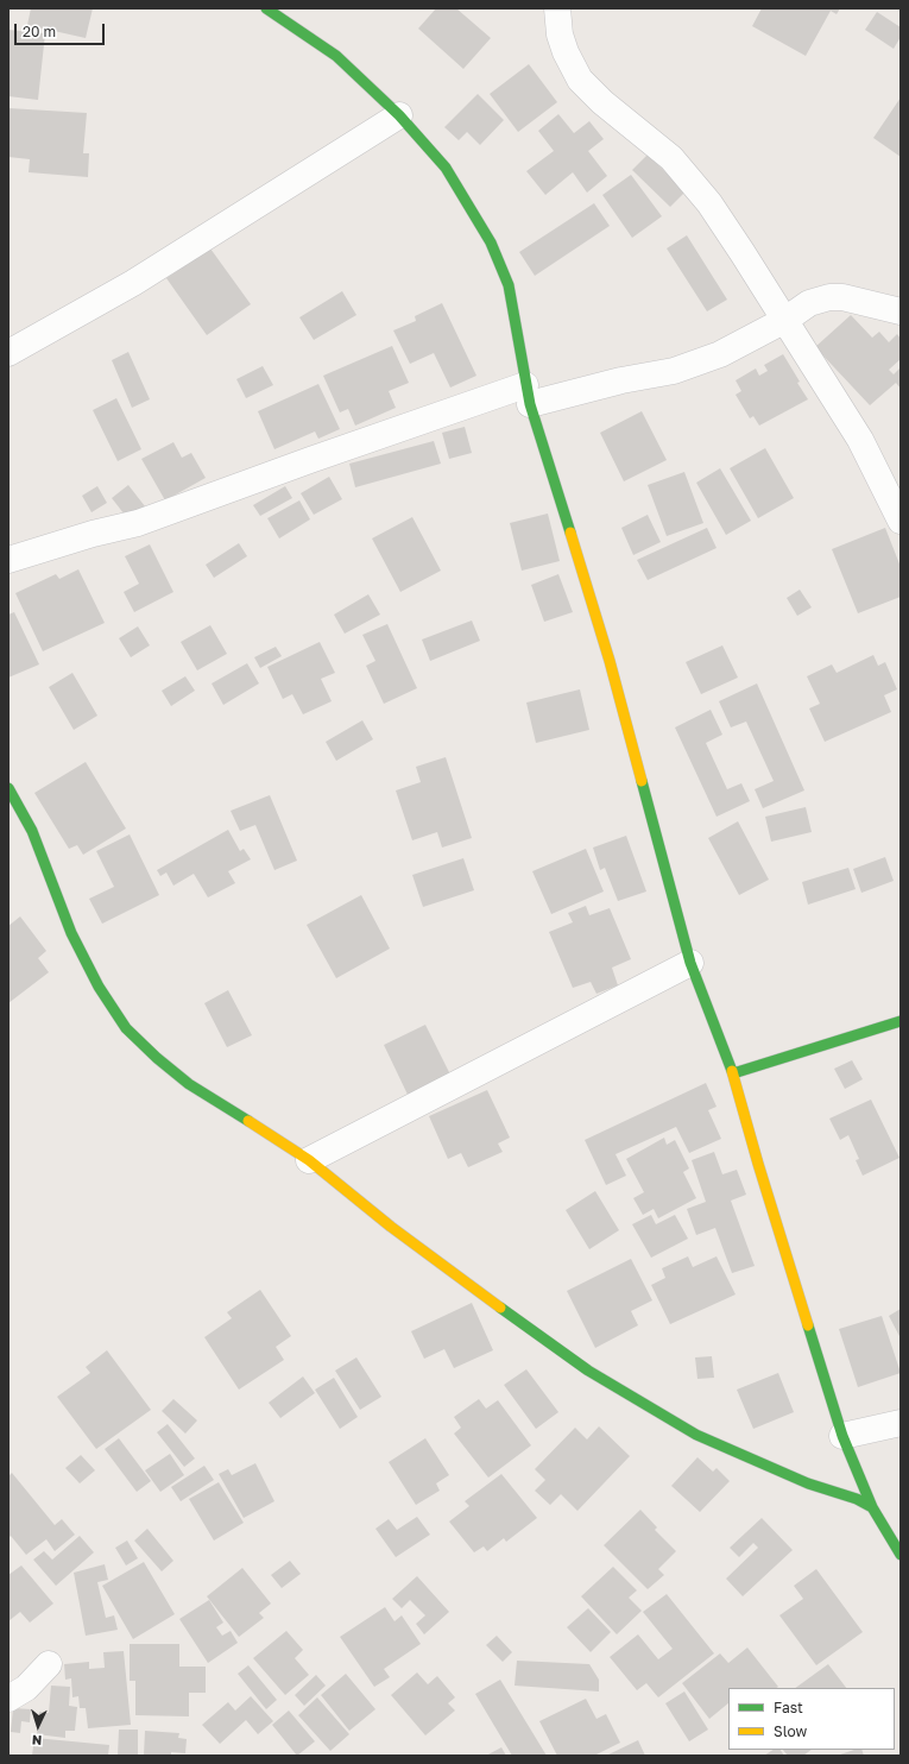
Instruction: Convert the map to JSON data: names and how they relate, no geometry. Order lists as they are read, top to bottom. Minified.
{"legend":["Fast","Slow"],"scale_bar":"20 m","north":"bottom"}
